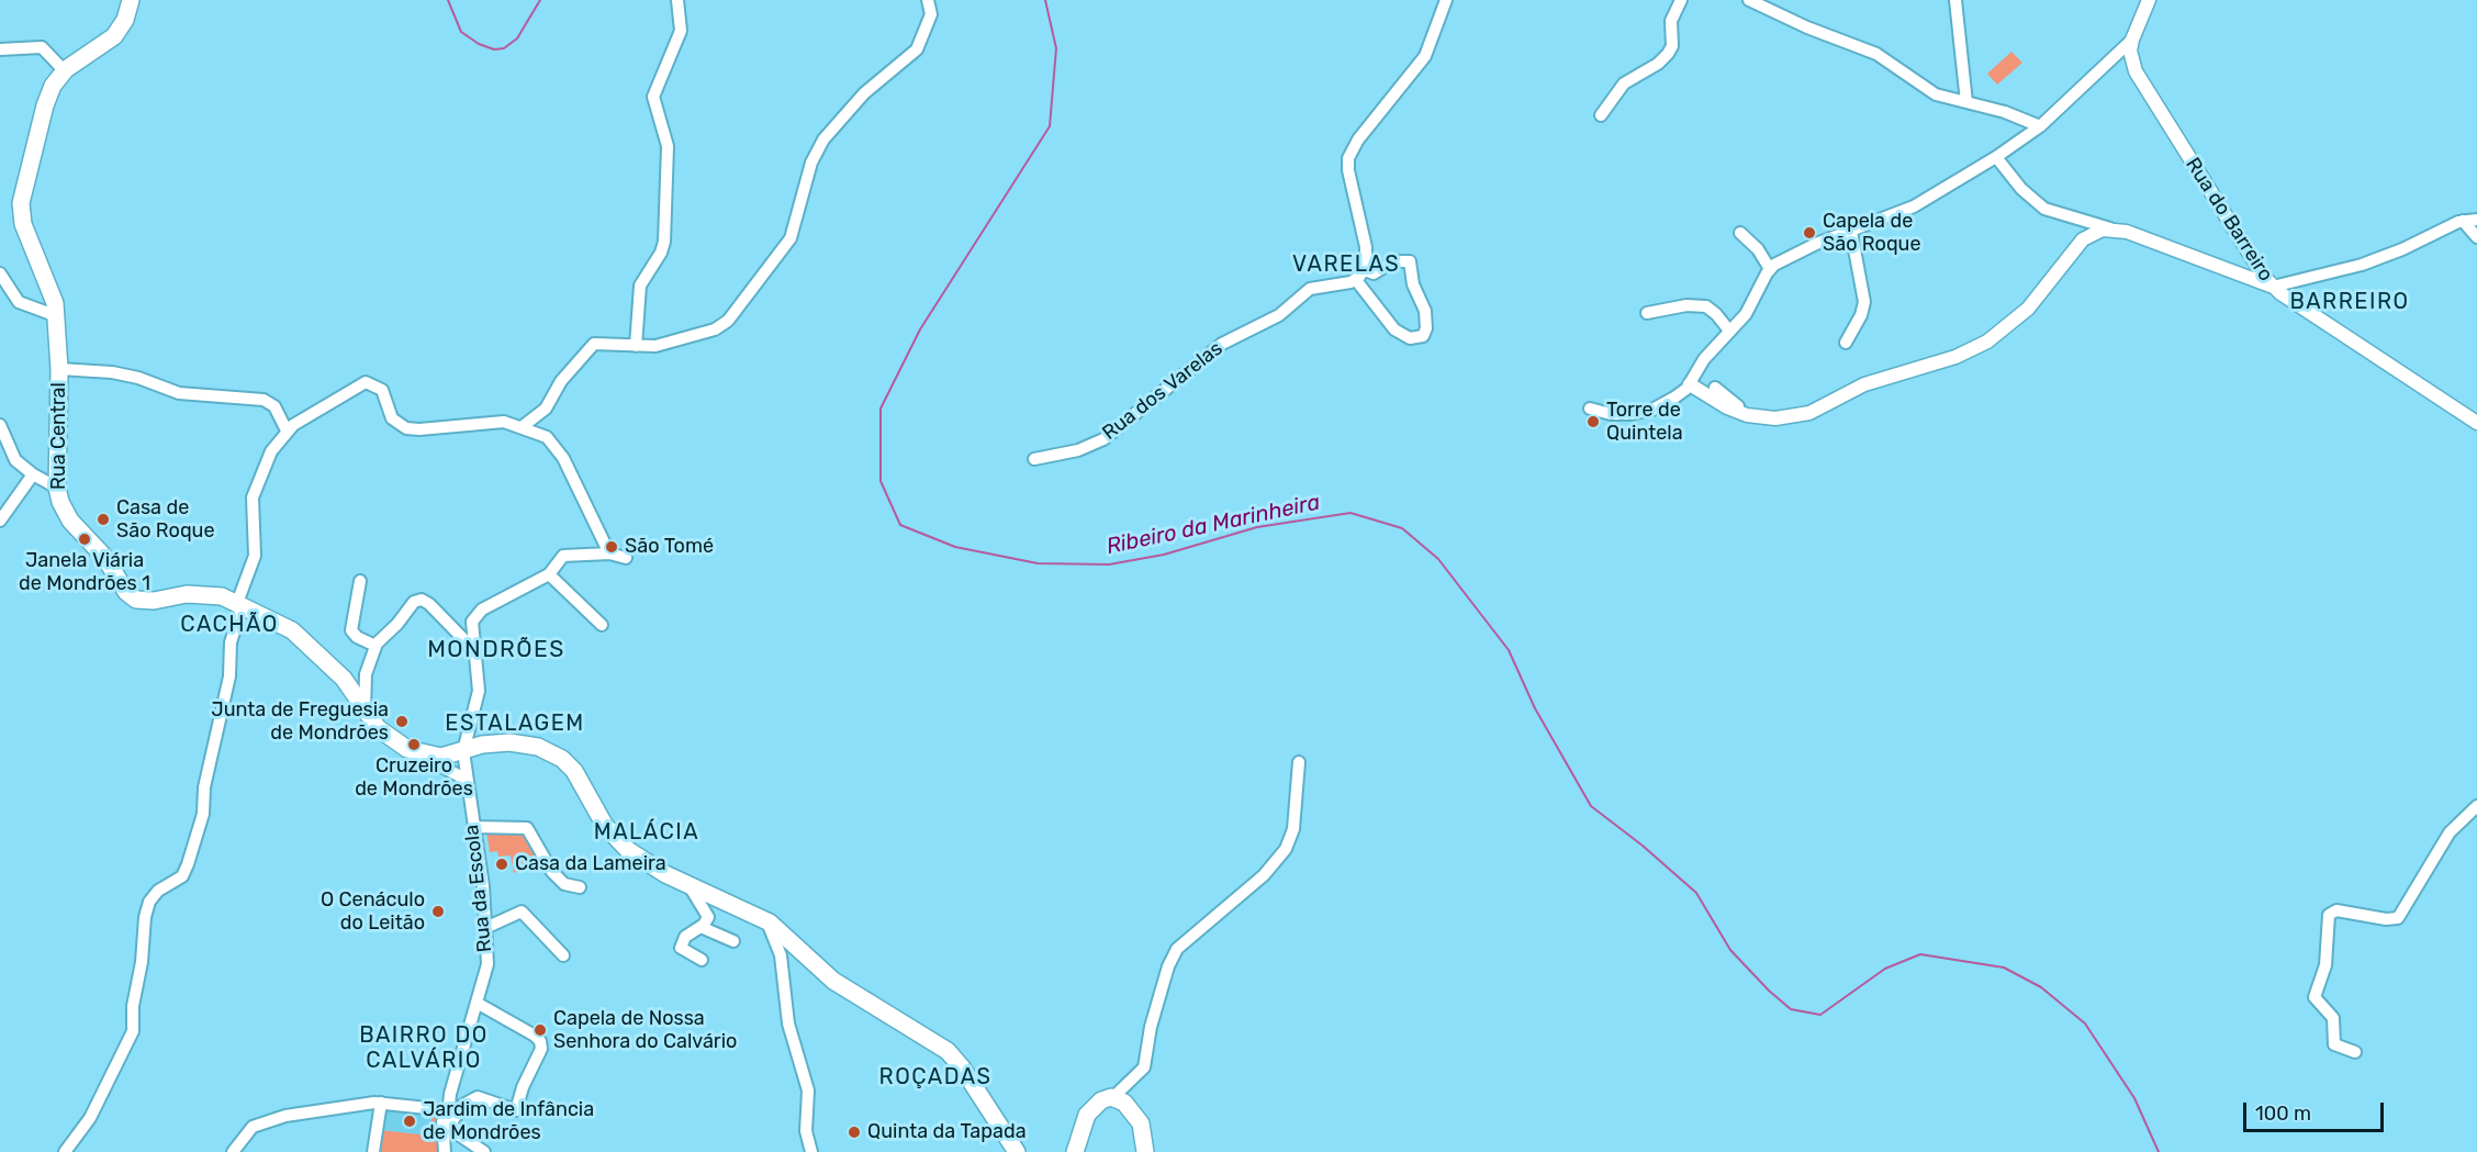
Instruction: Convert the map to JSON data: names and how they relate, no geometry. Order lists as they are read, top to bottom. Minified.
{"streets":{"main road":["Rua Central"],"street":["Rua do Barreiro","Rua dos Varelas","Rua da Escola"]},"crossings":[["Rua Central","Rua da Escola"]],"districts":["VARELAS","BARREIRO","CACHÃO","MONDRÕES","ESTALAGEM","MALÁCIA","BAIRRO DO CALVÁRIO","ROÇADAS"],"water":["Ribeiro da Marinheira"],"places":["Capela de São Roque","Torre de Quintela","Casa de São Roque","Janela Viária de Mondrões 1","São Tomé","Junta de Freguesia de Mondrões","Cruzeiro de Mondrões","Casa da Lameira","O Cenáculo do Leitão","Capela de Nossa Senhora do Calvário","Jardim de Infância de Mondrões","Quinta da Tapada"],"scale_bar":"100 m"}
